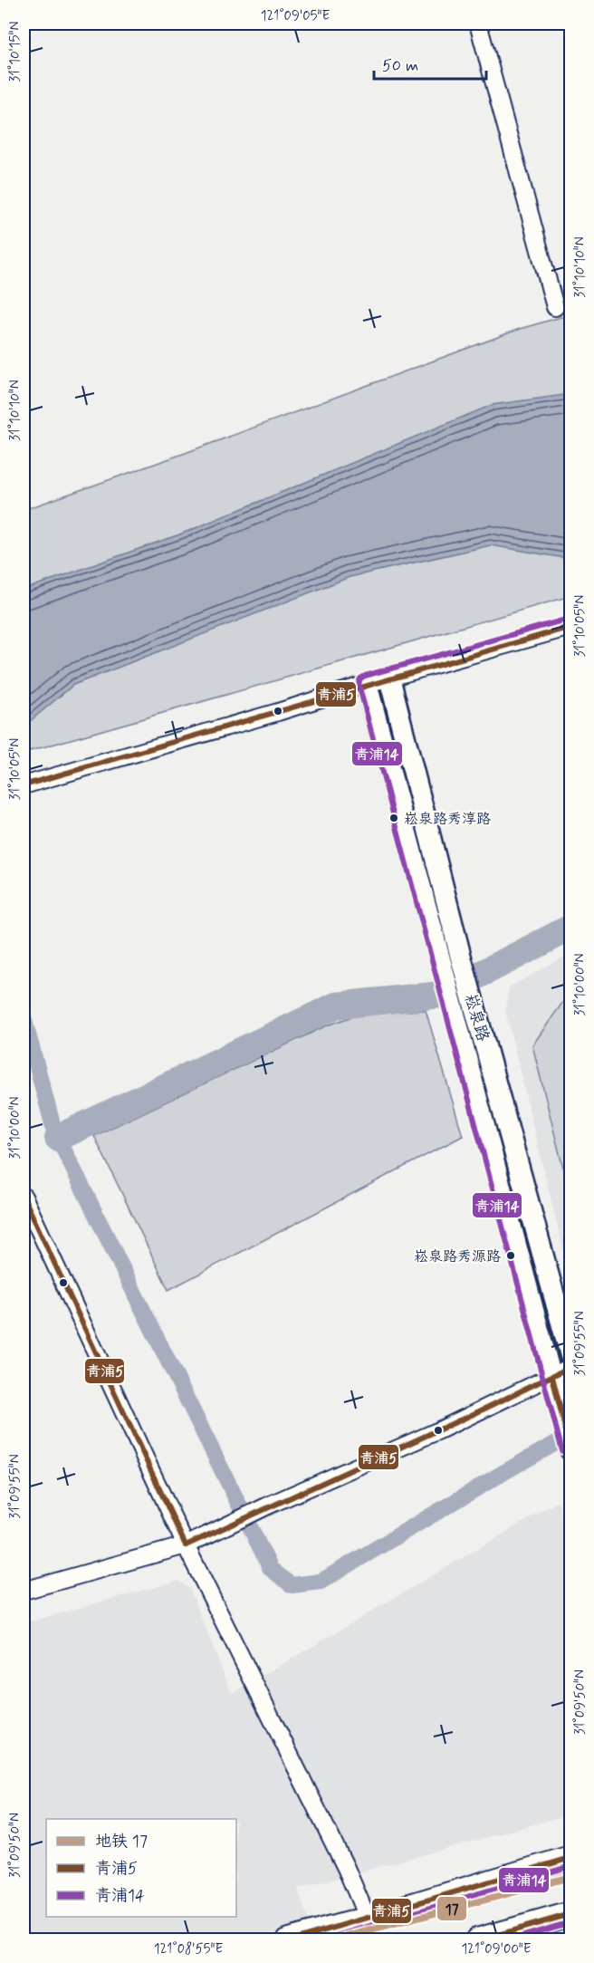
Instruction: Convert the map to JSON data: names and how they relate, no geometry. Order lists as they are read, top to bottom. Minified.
{"streets":{"street":["崧泉路"]},"places":["崧泉路秀淳路","崧泉路秀源路"],"lines":["transit line 青浦14","transit line 青浦5","metro line 17"],"legend":["地铁 17","青浦5","青浦14"],"scale_bar":"50 m","coordinates":["121°09'05\"E","31°10'15\"N","31°10'10\"N","31°10'05\"N","31°10'00\"N","31°09'55\"N","31°09'50\"N","121°08'55\"E","121°09'00\"E"]}
